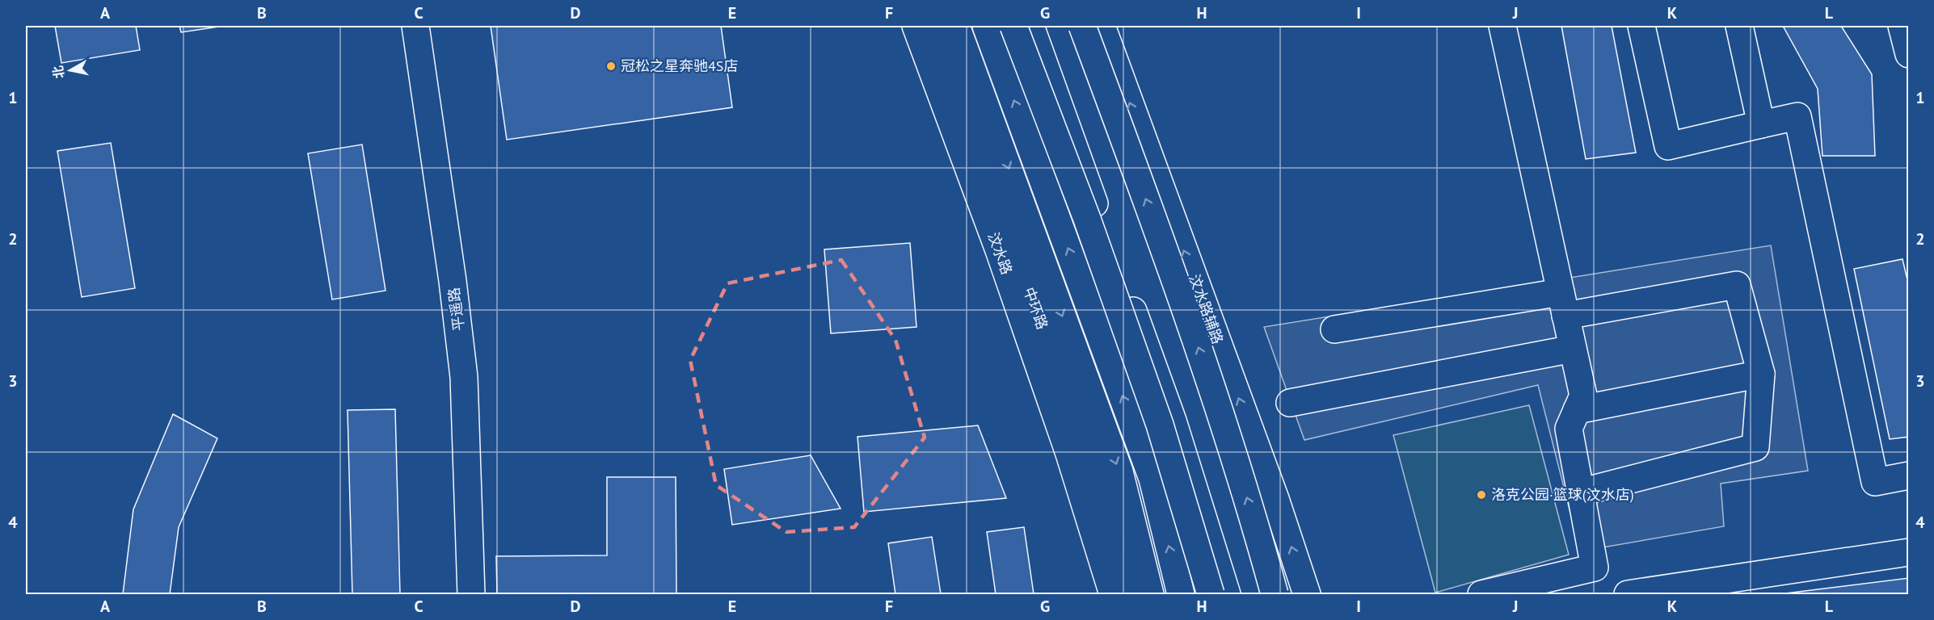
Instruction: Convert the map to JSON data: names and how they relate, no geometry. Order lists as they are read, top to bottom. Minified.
{"streets":{"main road":["汶水路","中环路","平遥路","汶水路辅路"]},"places":["冠松之星奔驰4S店","洛克公园·篮球(汶水店)"],"north":"left","grid":{"columns":["A","B","C","D","E","F","G","H","I","J","K","L"],"rows":["1","2","3","4"]}}
